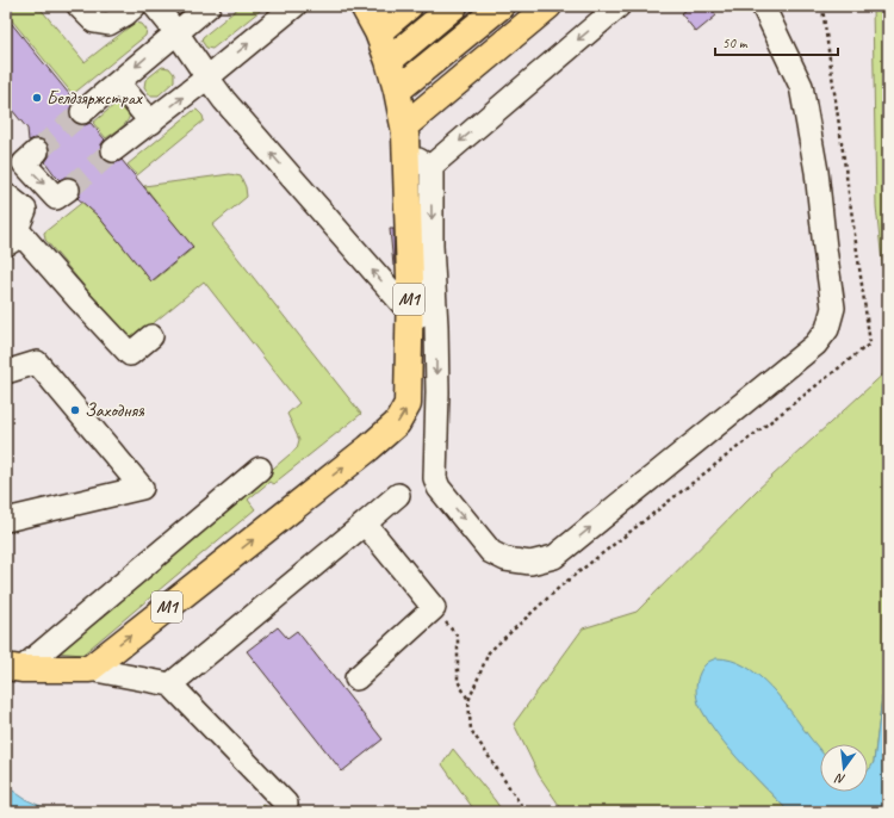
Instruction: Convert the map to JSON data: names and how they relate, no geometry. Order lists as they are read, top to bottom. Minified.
{"streets":{"highway":["М1"]},"places":["Белдзяржстрах","Заходняя"],"scale_bar":"50 m","north":"bottom"}
